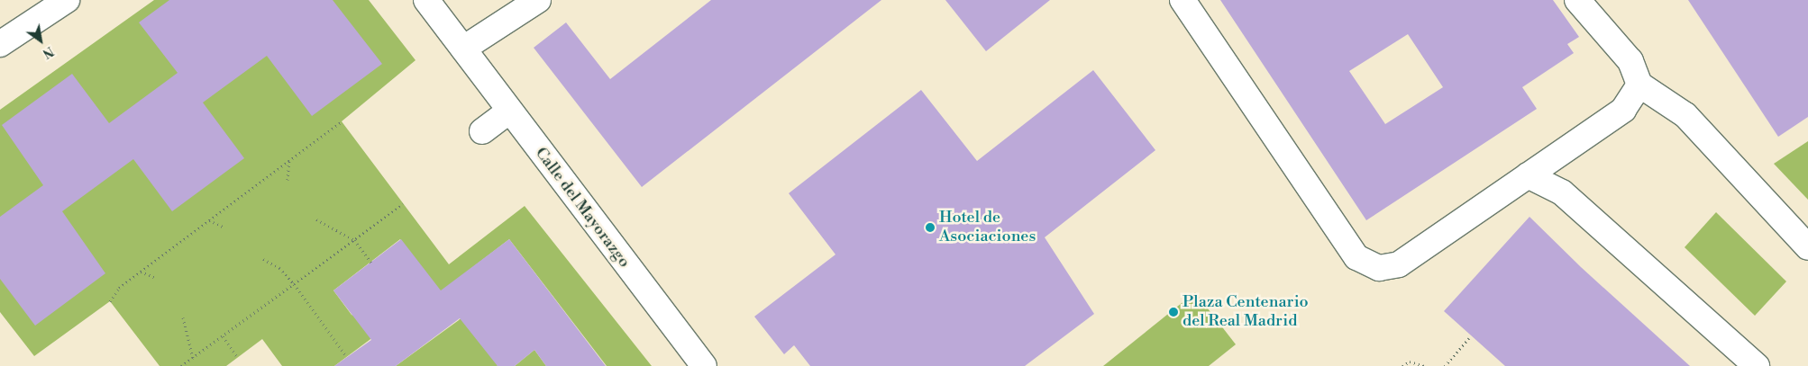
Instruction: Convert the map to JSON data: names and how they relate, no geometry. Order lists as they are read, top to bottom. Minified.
{"streets":{"street":["Calle del Mayorazgo"]},"places":["Hotel de Asociaciones","Plaza Centenario del Real Madrid"],"north":"bottom right"}
